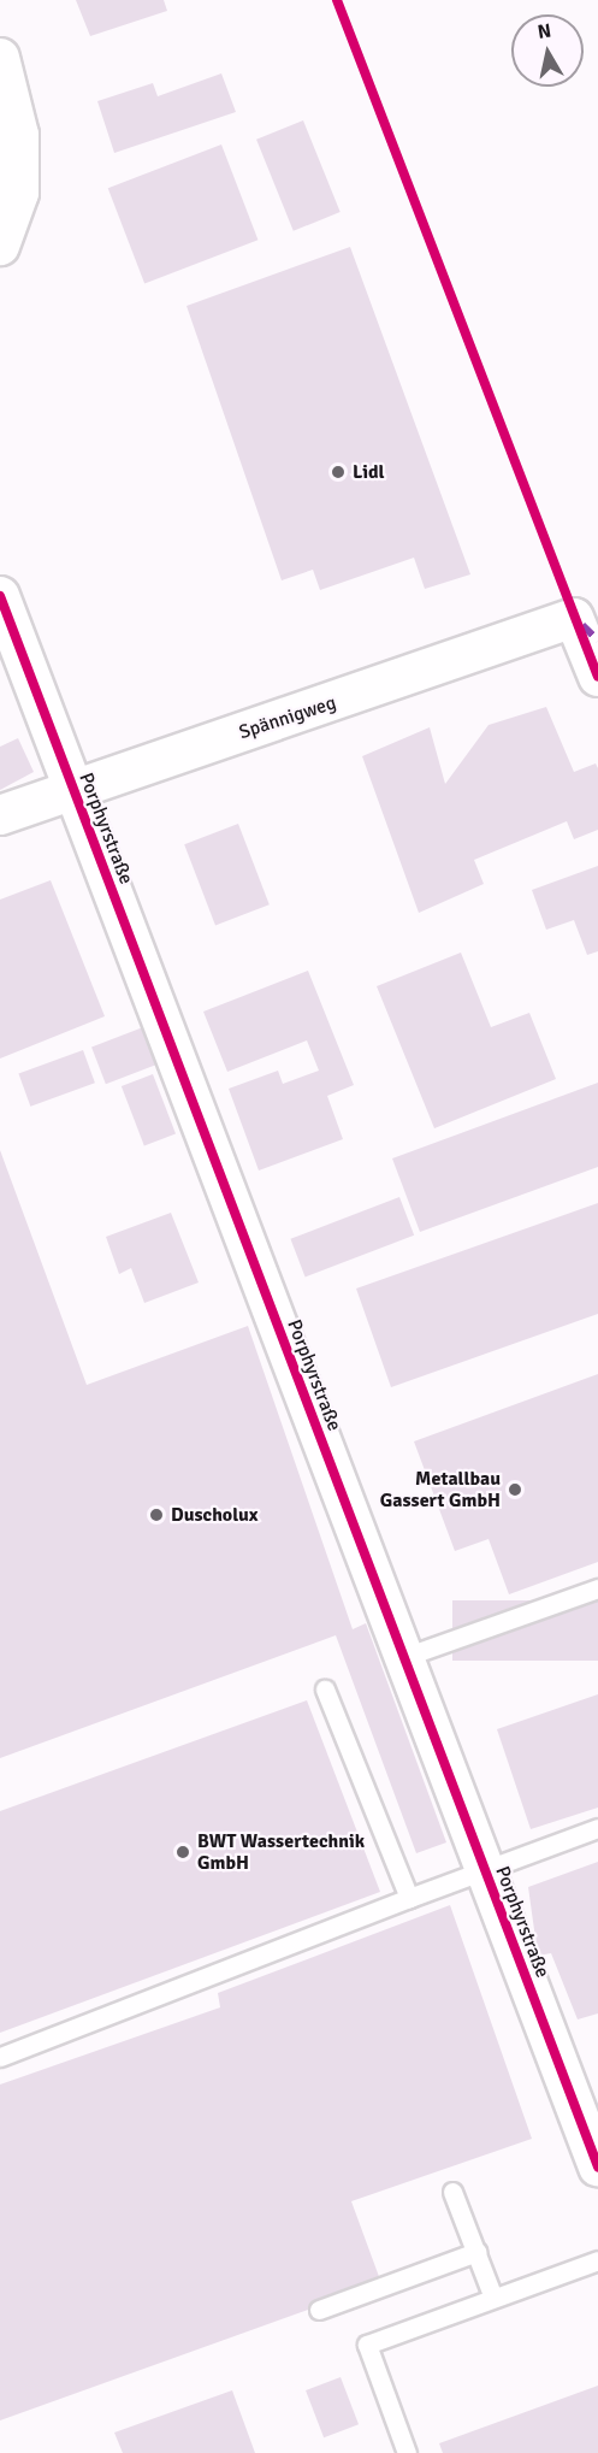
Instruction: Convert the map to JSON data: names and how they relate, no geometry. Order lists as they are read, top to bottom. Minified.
{"streets":{"street":["Spännigweg","Porphyrstraße"]},"crossings":[["Spännigweg","Porphyrstraße"]],"places":["Lidl","Metallbau Gassert GmbH","Duscholux","BWT Wassertechnik GmbH"],"north":"top"}
